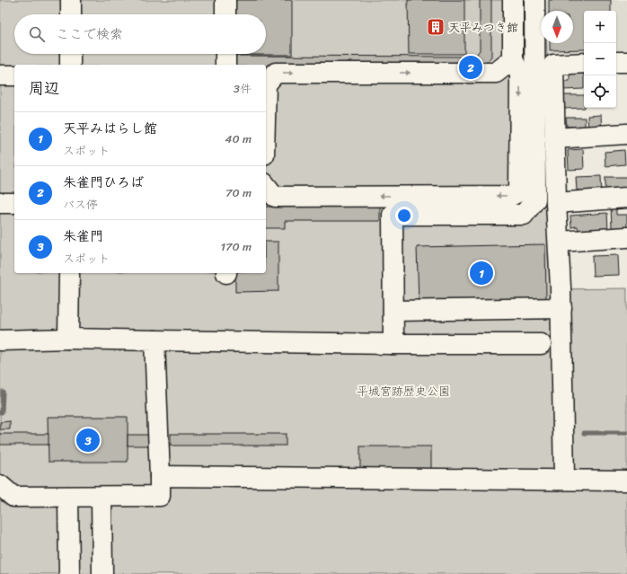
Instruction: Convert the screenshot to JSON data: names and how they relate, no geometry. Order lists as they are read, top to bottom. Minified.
{"parks":["平城宮跡歴史公園"],"places":{"building":["天平みつき館"]},"north":"bottom","page":{"map_buttons":["+","−"],"search":"ここで検索","pins":["2","1","3"],"heading":["周辺","3件"],"list":[{"mark":"1","name":"天平みはらし館","note":"スポット","value":"40 m"},{"mark":"2","name":"朱雀門ひろば","note":"バス停","value":"70 m"},{"mark":"3","name":"朱雀門","note":"スポット","value":"170 m"}]}}
